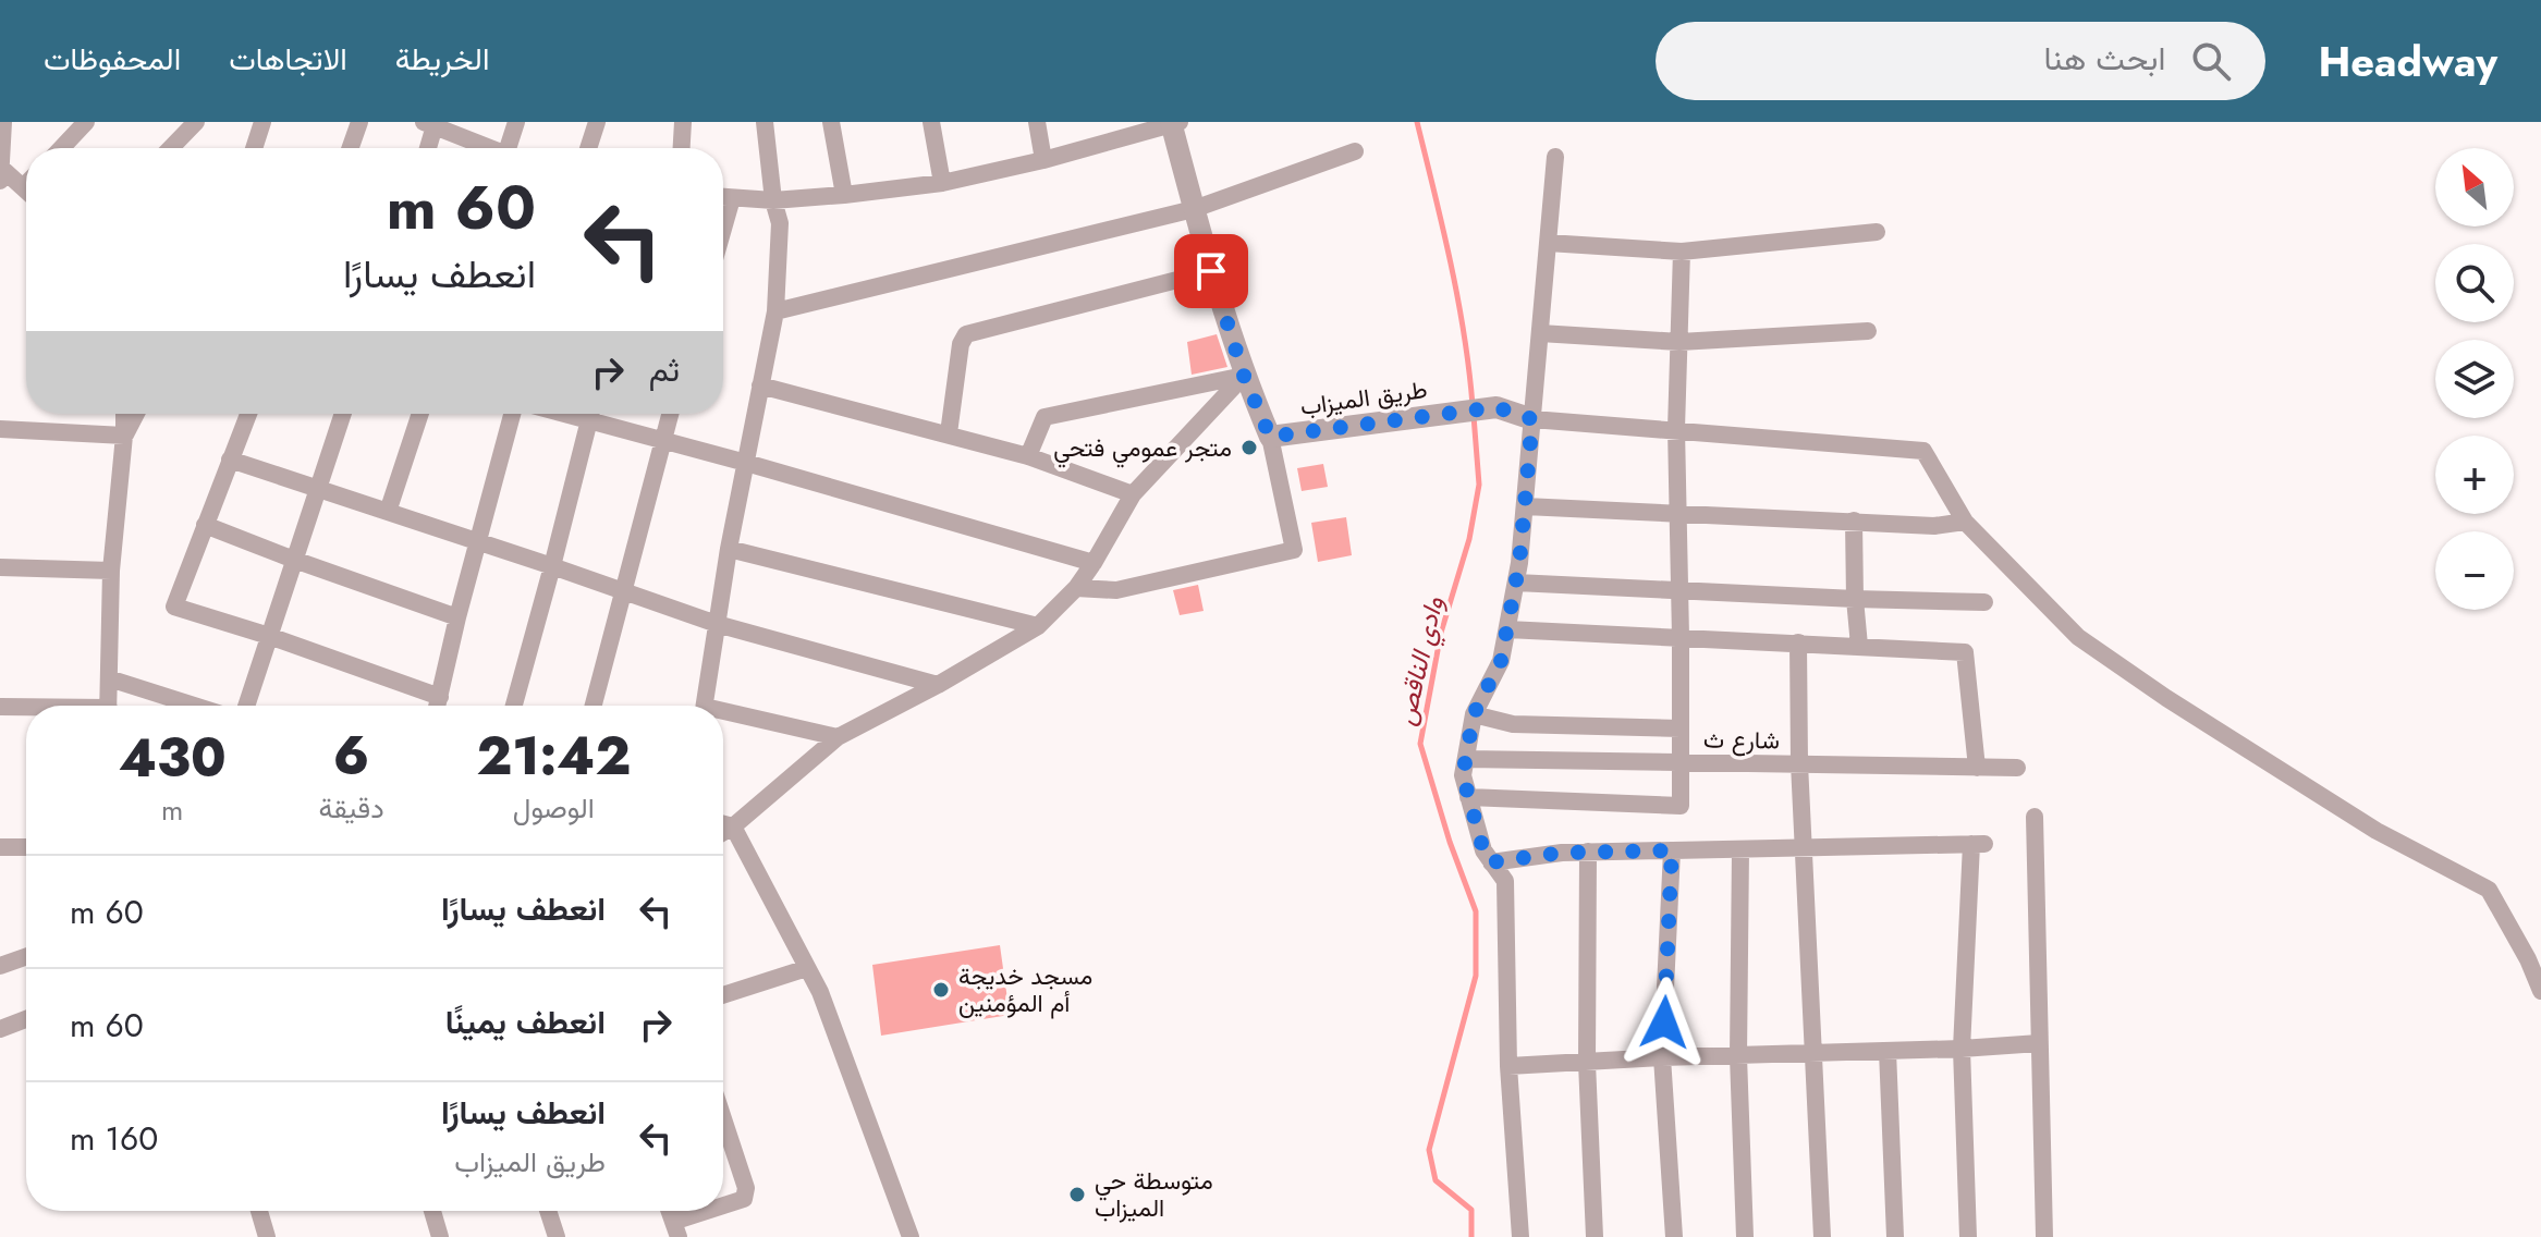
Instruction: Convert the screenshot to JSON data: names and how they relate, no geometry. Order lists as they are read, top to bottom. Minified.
{"streets":{"street":["طريق الميزاب","شارع ث"]},"water":["وادي الناقص"],"places":["متجر عمومي فتحي","مسجد خديجة أم المؤمنين","متوسطة حي الميزاب"],"north":"top left","page":{"header":"Headway","search":"ابحث هنا","nav":["الخريطة","الاتجاهات","المحفوظات"],"map_buttons":["+","−"],"turn":["60 m","انعطف يسارًا"],"then":"ثم","eta":["21:42","الوصول","6","دقيقة","430","m"],"list":[{"name":"انعطف يسارًا","value":"60 m"},{"name":"انعطف يمينًا","value":"60 m"},{"name":"انعطف يسارًا","note":"طريق الميزاب","value":"160 m"}]}}
